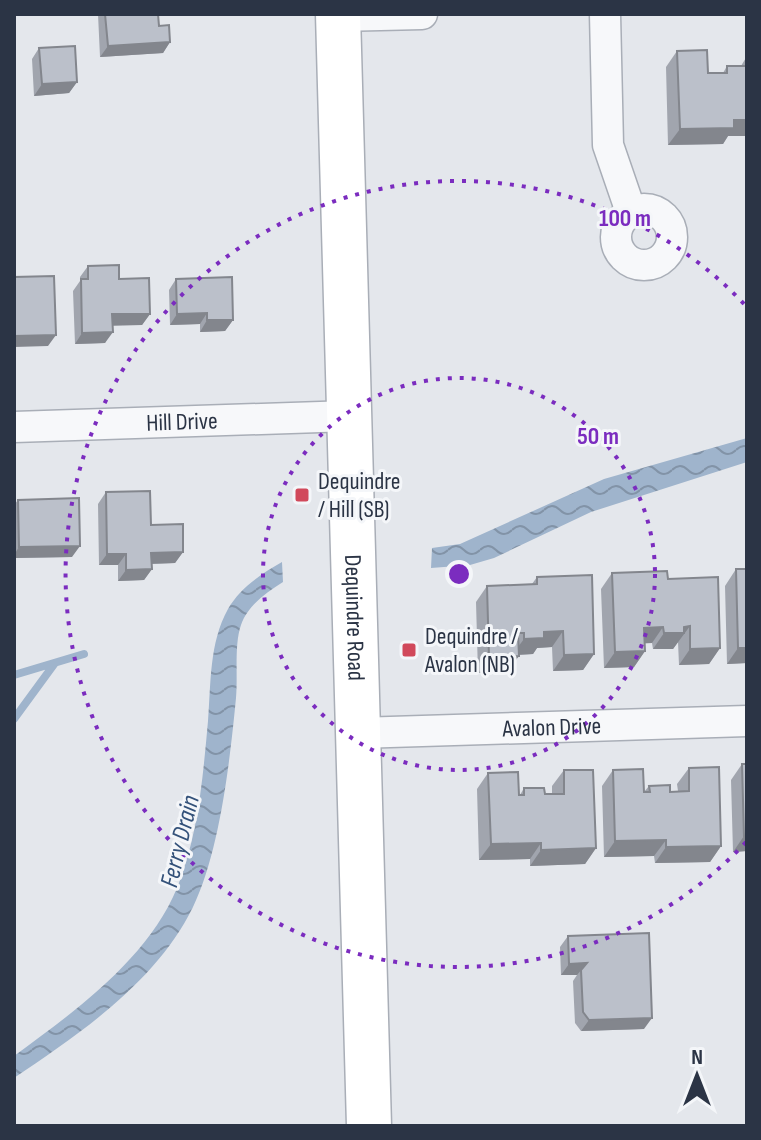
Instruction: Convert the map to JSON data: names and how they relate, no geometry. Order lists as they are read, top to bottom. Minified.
{"streets":{"main road":["Dequindre Road"],"street":["Hill Drive","Avalon Drive"]},"crossings":[["Hill Drive","Dequindre Road"],["Dequindre Road","Avalon Drive"]],"water":["Ferry Drain"],"places":{"transit":["Dequindre / Hill (SB)","Dequindre / Avalon (NB)"]},"north":"top","rings":["100 m","50 m"]}
